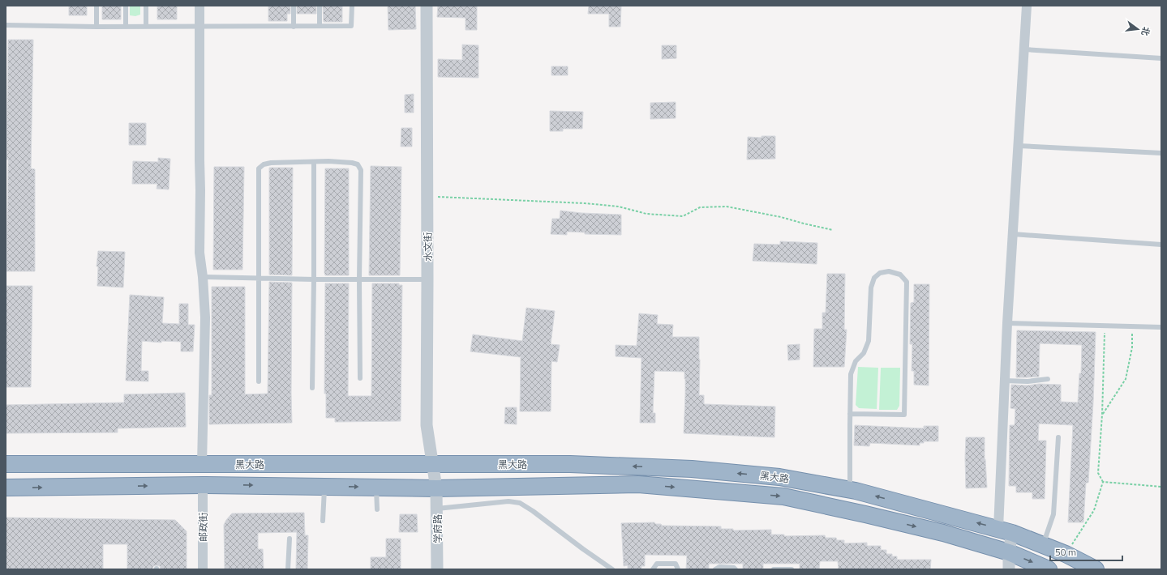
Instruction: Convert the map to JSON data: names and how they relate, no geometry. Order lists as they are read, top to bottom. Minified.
{"streets":{"highway":["黑大路"],"street":["水文街","邮政街","学府路"]},"crossings":[["水文街","黑大路"],["水文街","学府路"],["黑大路","邮政街"],["黑大路","学府路"]],"scale_bar":"50 m","north":"right"}
